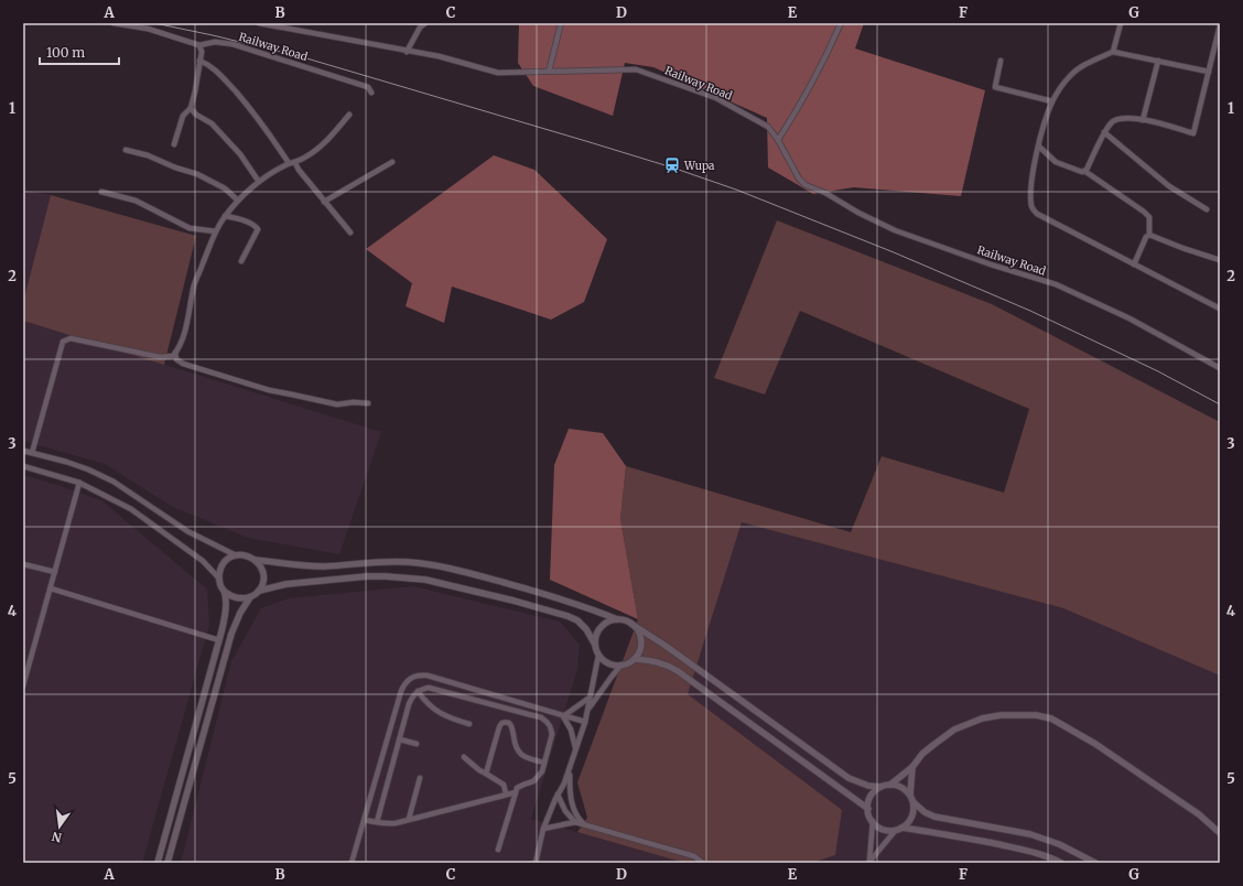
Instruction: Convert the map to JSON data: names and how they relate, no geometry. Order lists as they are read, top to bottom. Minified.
{"streets":{"street":["Railway Road"]},"places":{"station":["Wupa"]},"scale_bar":"100 m","north":"bottom","grid":{"columns":["A","B","C","D","E","F","G"],"rows":["1","2","3","4","5"]}}
